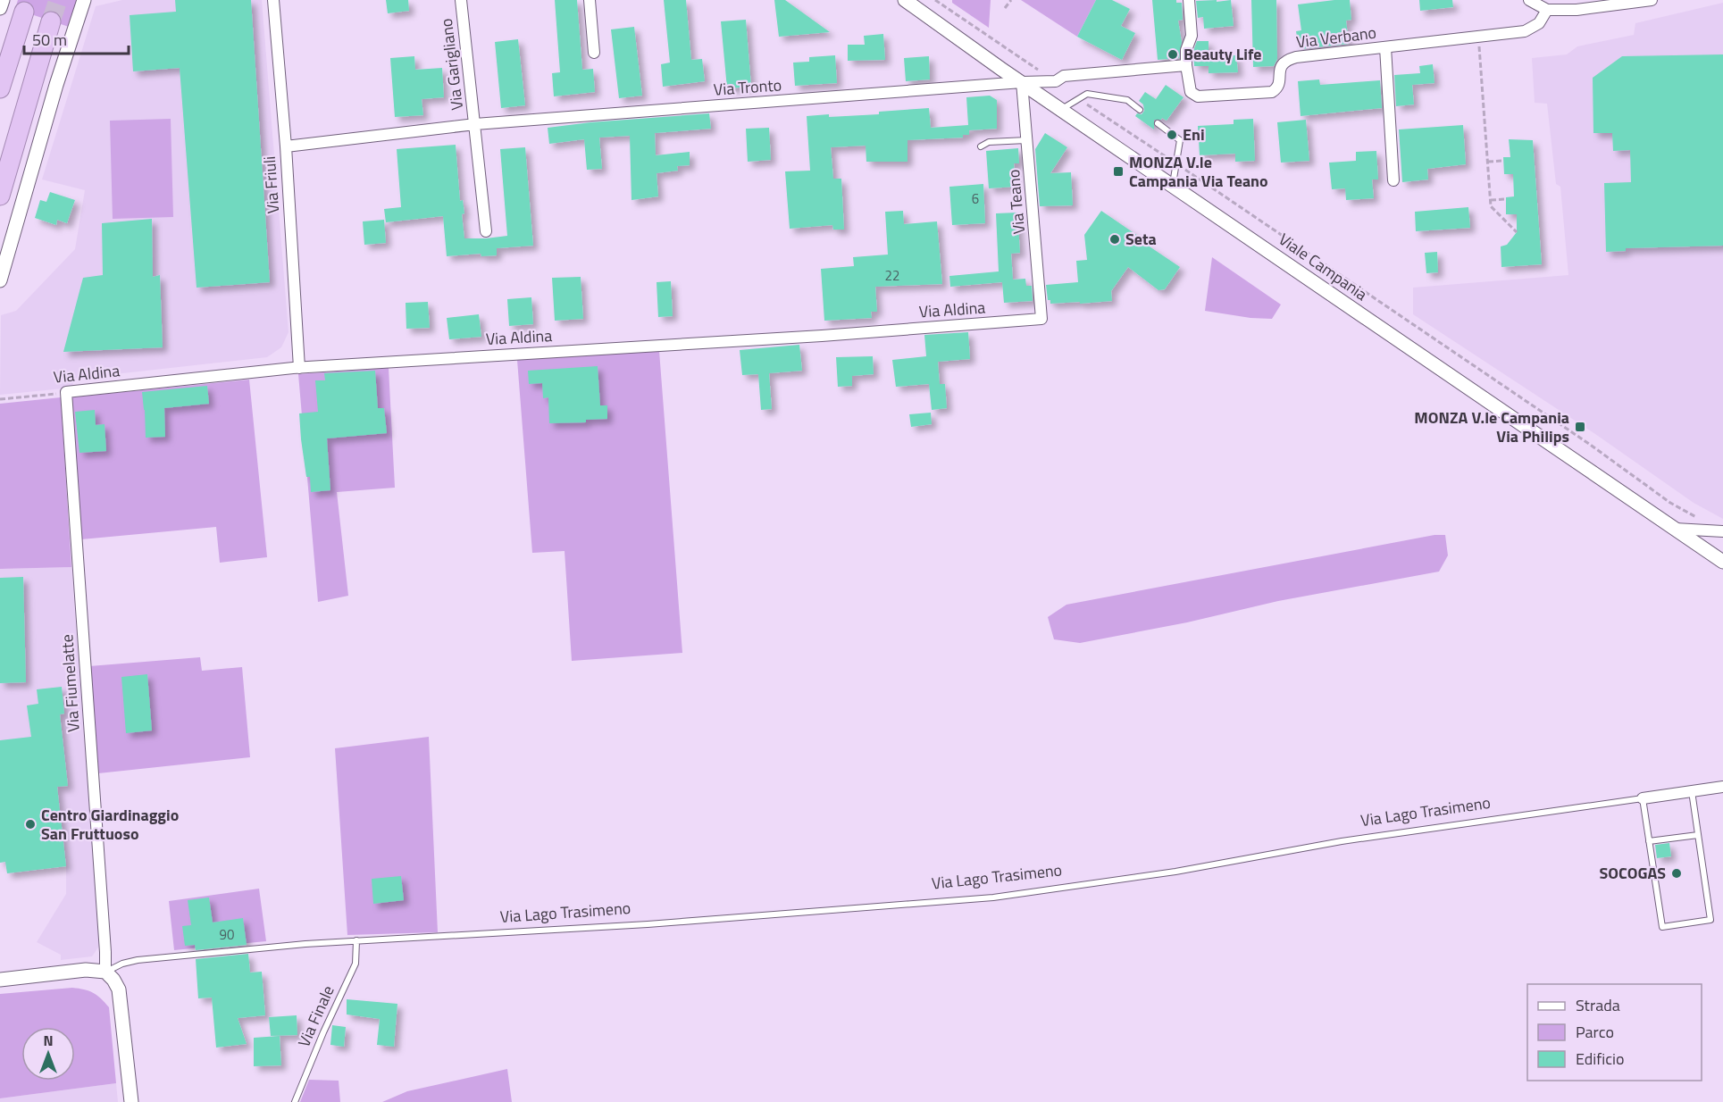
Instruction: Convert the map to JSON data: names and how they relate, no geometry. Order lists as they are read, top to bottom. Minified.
{"streets":{"street":["Via Verbano","Via Garigliano","Via Tronto","Via Friuli","Via Teano","Viale Campania","Via Aldina","Via Fiumelatte","Via Lago Trasimeno"],"lane":["Via Finale"]},"crossings":[["Via Garigliano","Via Tronto"],["Via Tronto","Via Friuli"],["Via Tronto","Via Teano"],["Via Tronto","Viale Campania"],["Via Friuli","Via Aldina"],["Via Teano","Viale Campania"],["Via Teano","Via Aldina"],["Via Aldina","Via Fiumelatte"],["Via Fiumelatte","Via Lago Trasimeno"],["Via Lago Trasimeno","Via Finale"]],"places":{"other":["Beauty Life","Eni","Seta","Centro Giardinaggio San Fruttuoso","SOCOGAS"],"transit":["MONZA V.le Campania Via Teano","MONZA V.le Campania Via Philips"]},"house_numbers":["6","22","90"],"legend":["Strada","Parco","Edificio"],"scale_bar":"50 m","north":"top"}
